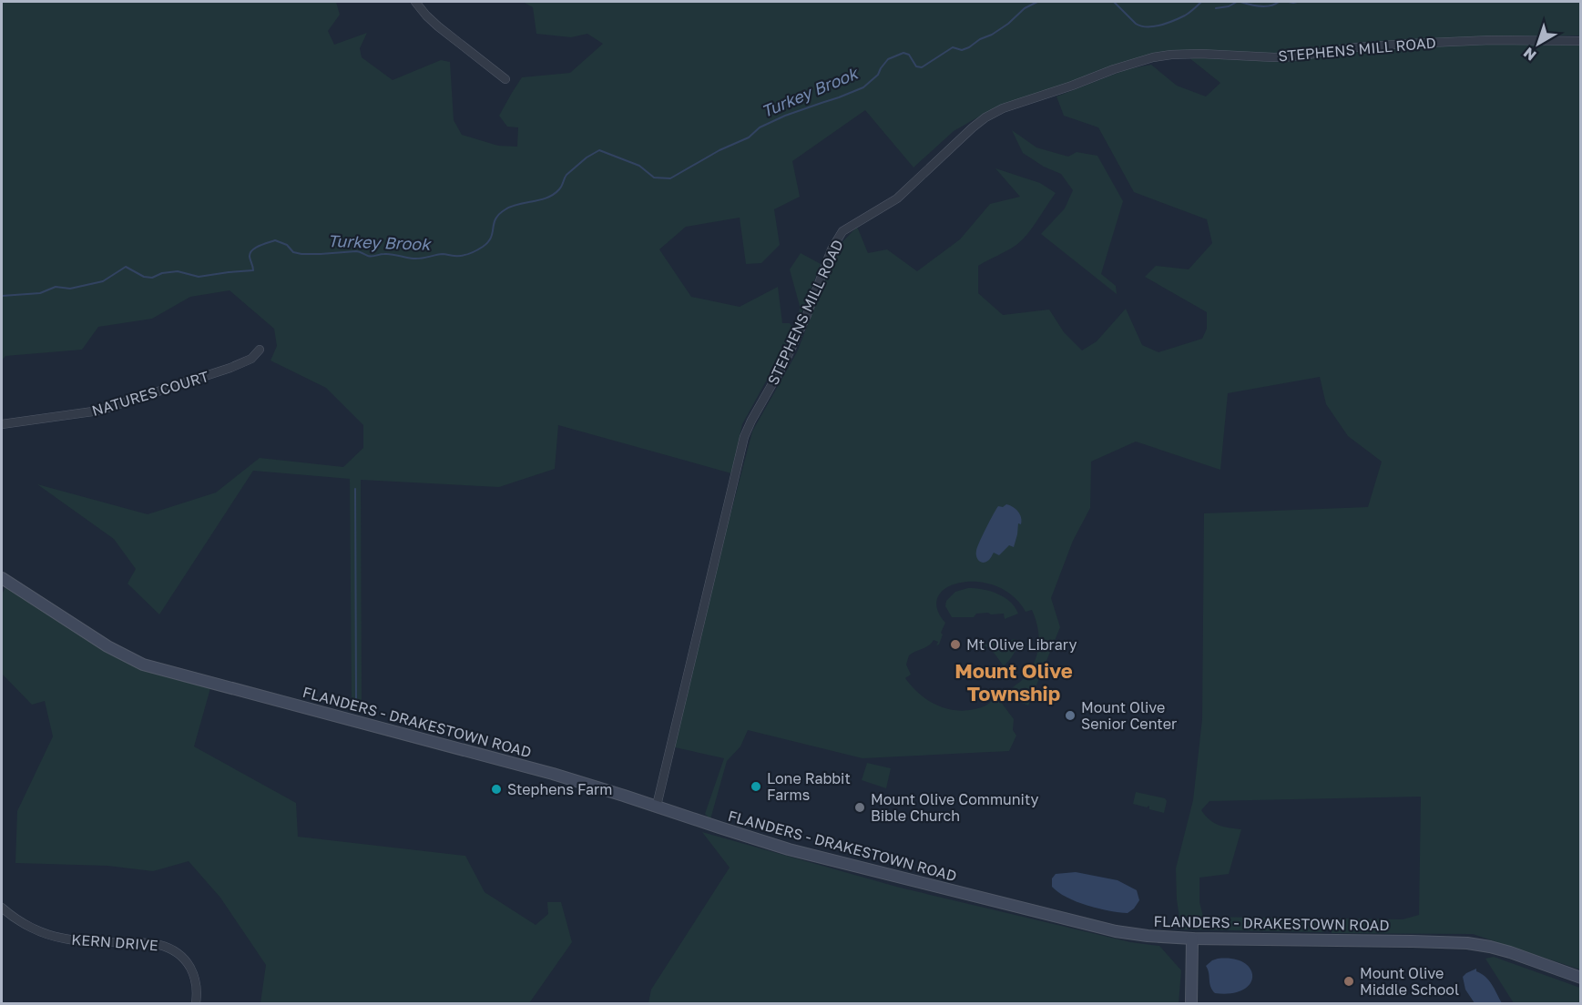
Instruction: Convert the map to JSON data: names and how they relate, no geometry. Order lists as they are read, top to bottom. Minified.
{"streets":{"street":["STEPHENS MILL ROAD","NATURES COURT","FLANDERS - DRAKESTOWN ROAD","KERN DRIVE"]},"crossings":[["STEPHENS MILL ROAD","FLANDERS - DRAKESTOWN ROAD"]],"districts":["Mount Olive Township"],"water":["Turkey Brook"],"places":["Mt Olive Library","Mount Olive Senior Center","Lone Rabbit Farms","Stephens Farm","Mount Olive Community Bible Church","Mount Olive Middle School"],"north":"bottom left"}
